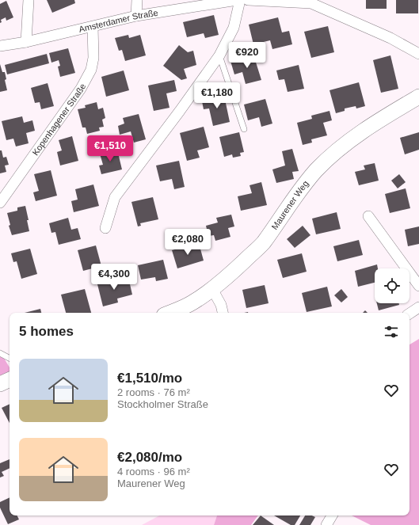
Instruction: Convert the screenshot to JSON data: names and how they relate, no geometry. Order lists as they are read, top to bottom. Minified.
{"streets":{"street":["Amsterdamer Straße","Kopenhagener Straße","Maurener Weg"]},"crossings":[["Amsterdamer Straße","Kopenhagener Straße"]],"page":{"price":["€920","€1,180","€1,510","€2,080","€4,300"],"heading":"5 homes","list":[{"name":"€1,510/mo","note":"2 rooms · 76 m² · Stockholmer Straße"},{"name":"€2,080/mo","note":"4 rooms · 96 m² · Maurener Weg"}]}}
